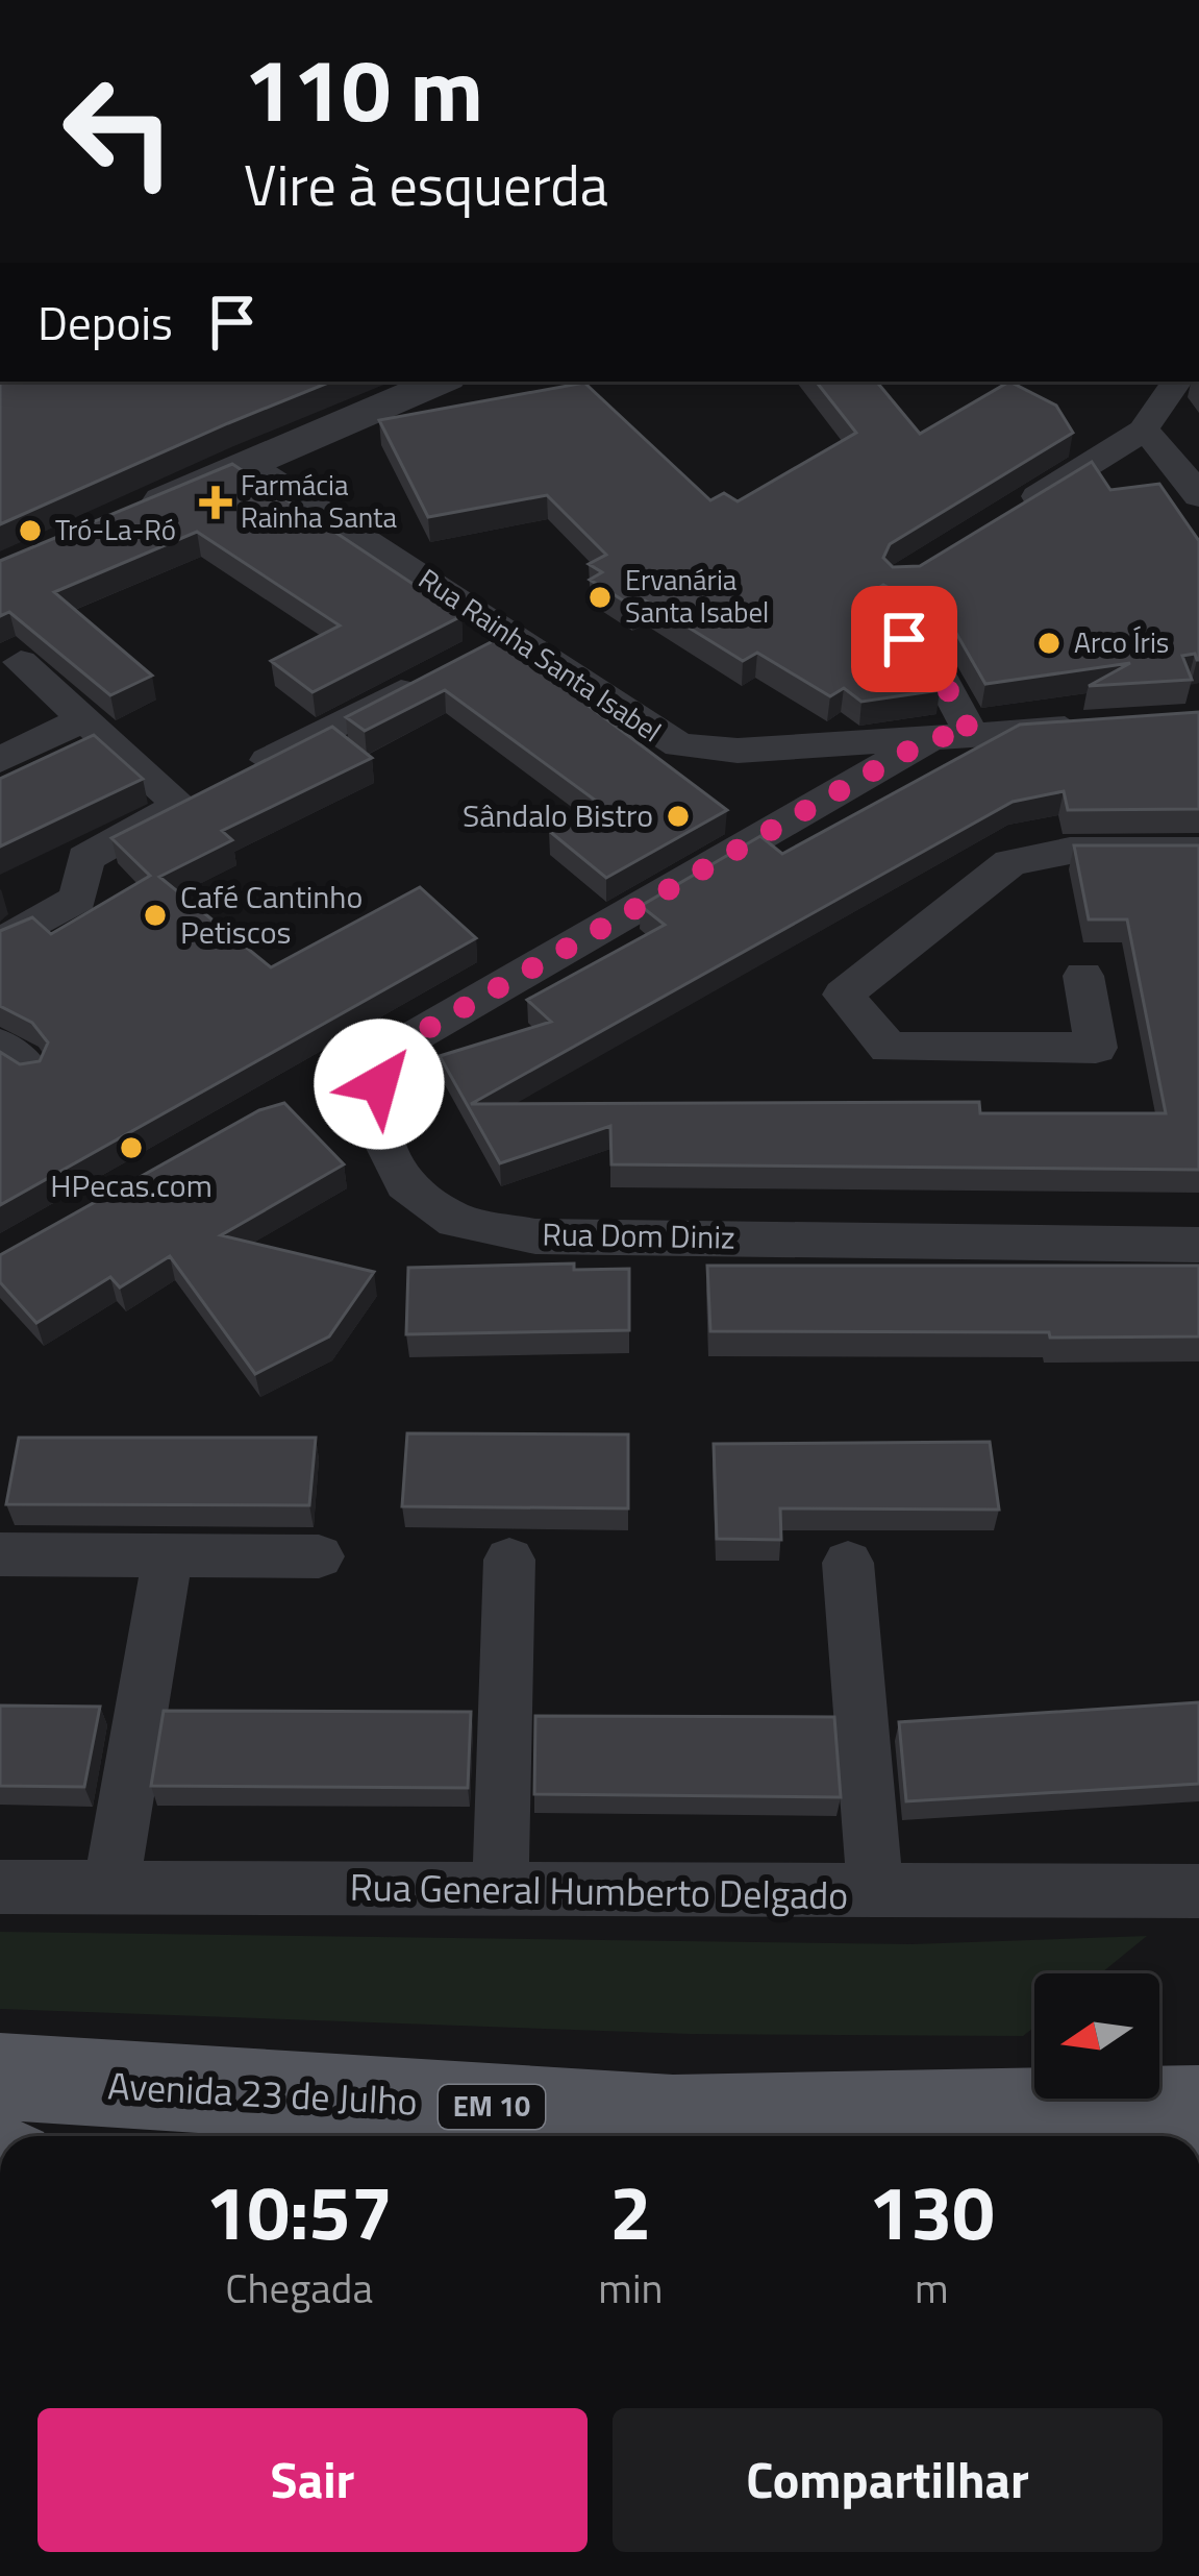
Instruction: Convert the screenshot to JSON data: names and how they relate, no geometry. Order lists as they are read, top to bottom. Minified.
{"streets":{"main road":["Avenida 23 de Julho","EM 10"],"street":["Rua Rainha Santa Isabel","Rua Dom Diniz","Rua General Humberto Delgado"]},"crossings":[["Rua Rainha Santa Isabel","Rua Dom Diniz"]],"places":{"health":["Farmácia Rainha Santa"],"other":["Tró-La-Ró","Ervanária Santa Isabel","Arco Íris","Sândalo Bistro","Café Cantinho Petiscos","HPecas.com"]},"north":"left","page":{"turn":["110 m","Vire à esquerda"],"then":"Depois","eta":["10:57","Chegada","2","min","130","m"],"buttons":["Sair","Compartilhar"]}}
